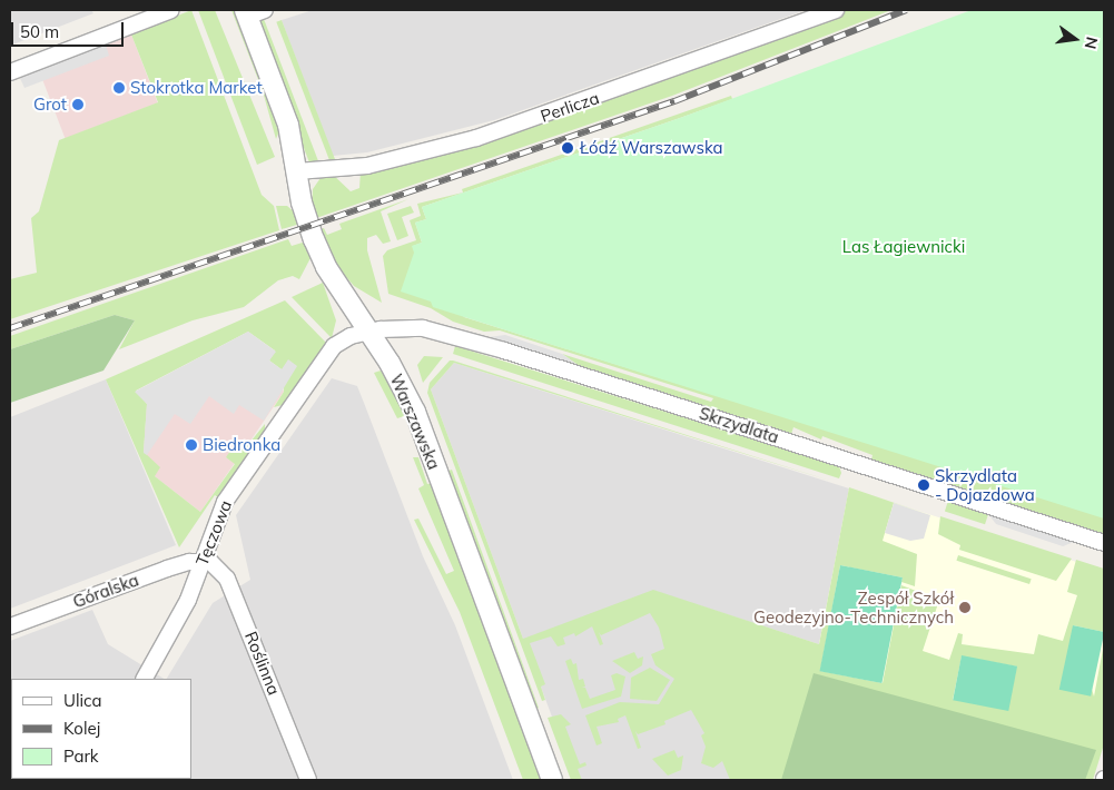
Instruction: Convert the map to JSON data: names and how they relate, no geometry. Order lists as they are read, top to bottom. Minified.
{"streets":{"street":["Perlicza","Warszawska","Skrzydlata","Tęczowa","Góralska","Roślinna"]},"crossings":[["Perlicza","Warszawska"],["Warszawska","Skrzydlata"],["Warszawska","Tęczowa"],["Skrzydlata","Tęczowa"],["Tęczowa","Góralska"],["Tęczowa","Roślinna"],["Góralska","Roślinna"]],"parks":["Las Łagiewnicki"],"places":["Stokrotka Market","Grot","Łódź Warszawska","Biedronka","Skrzydlata - Dojazdowa","Zespół Szkół Geodezyjno-Technicznych"],"legend":["Ulica","Kolej","Park"],"scale_bar":"50 m","north":"right"}
